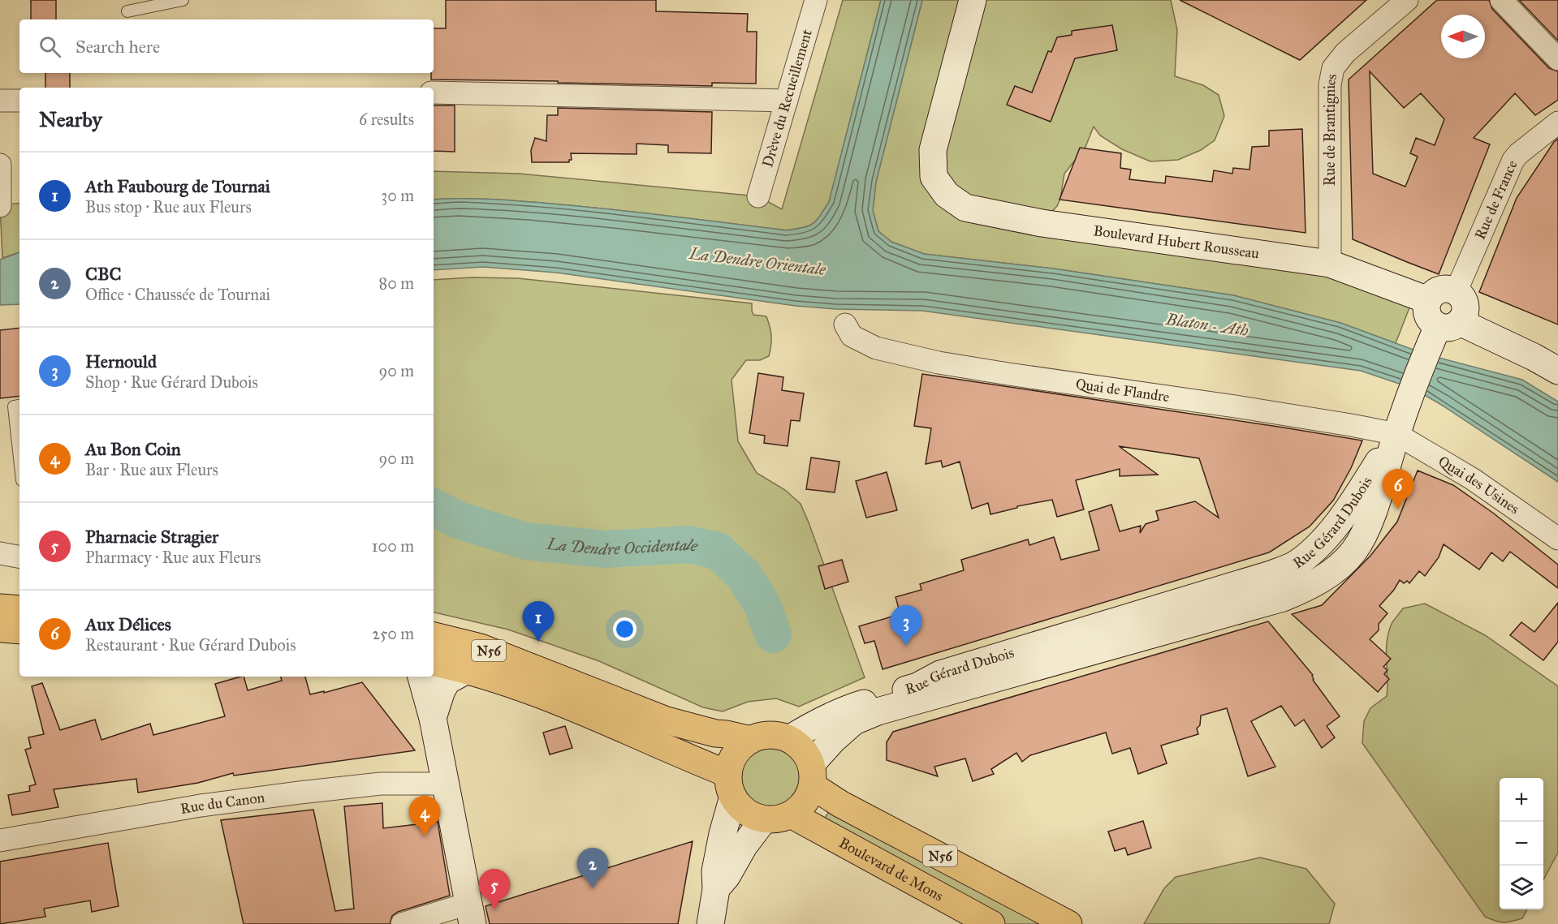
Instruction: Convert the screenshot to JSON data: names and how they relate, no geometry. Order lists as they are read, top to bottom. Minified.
{"streets":{"main road":["N56","Boulevard de Mons"],"street":["Drève du Recueillement","Rue de Brantignies","Rue de France","Boulevard Hubert Rousseau","Quai de Flandre","Quai des Usines","Rue Gérard Dubois","Rue du Canon"]},"crossings":[["Rue de Brantignies","Boulevard Hubert Rousseau"],["Rue de France","Boulevard Hubert Rousseau"],["Quai de Flandre","Quai des Usines"],["Quai de Flandre","Rue Gérard Dubois"],["Quai des Usines","Rue Gérard Dubois"],["Rue Gérard Dubois","N56"],["Rue Gérard Dubois","Boulevard de Mons"],["N56","Boulevard de Mons"]],"water":["La Dendre Orientale","Blaton - Ath","La Dendre Occidentale"],"north":"left","page":{"search":"Search here","heading":["Nearby","6 results"],"list":[{"mark":"1","name":"Ath Faubourg de Tournai","note":"Bus stop · Rue aux Fleurs","value":"30 m"},{"mark":"2","name":"CBC","note":"Office · Chaussée de Tournai","value":"80 m"},{"mark":"3","name":"Hernould","note":"Shop · Rue Gérard Dubois","value":"90 m"},{"mark":"4","name":"Au Bon Coin","note":"Bar · Rue aux Fleurs","value":"90 m"},{"mark":"5","name":"Pharnacie Stragier","note":"Pharmacy · Rue aux Fleurs","value":"100 m"},{"mark":"6","name":"Aux Délices","note":"Restaurant · Rue Gérard Dubois","value":"250 m"}],"pins":["6","1","3","4","2","5"],"map_buttons":["+","−"]}}
